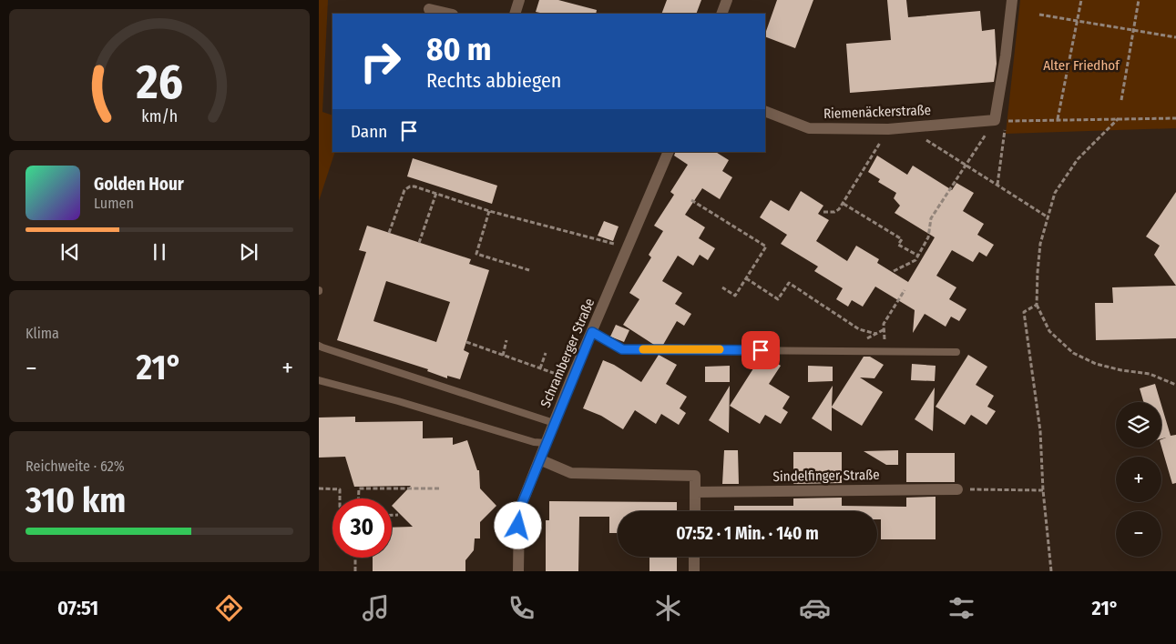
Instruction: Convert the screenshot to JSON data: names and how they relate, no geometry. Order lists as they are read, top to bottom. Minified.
{"streets":{"street":["Riemenäckerstraße","Schramberger Straße","Sindelfinger Straße"]},"parks":["Alter Friedhof"],"page":{"turn":["80 m","Rechts abbiegen"],"then":"Dann","song":["Golden Hour","Lumen"],"tile":["Klima",["Reichweite · 62%","310 km"]],"heat":["−","21°","+"],"map_buttons":["+","−"],"limit":"30","trip":"07:52 · 1 Min. · 140 m","tabs":["07:51","21°"],"gauge":["26","km/h"]}}
